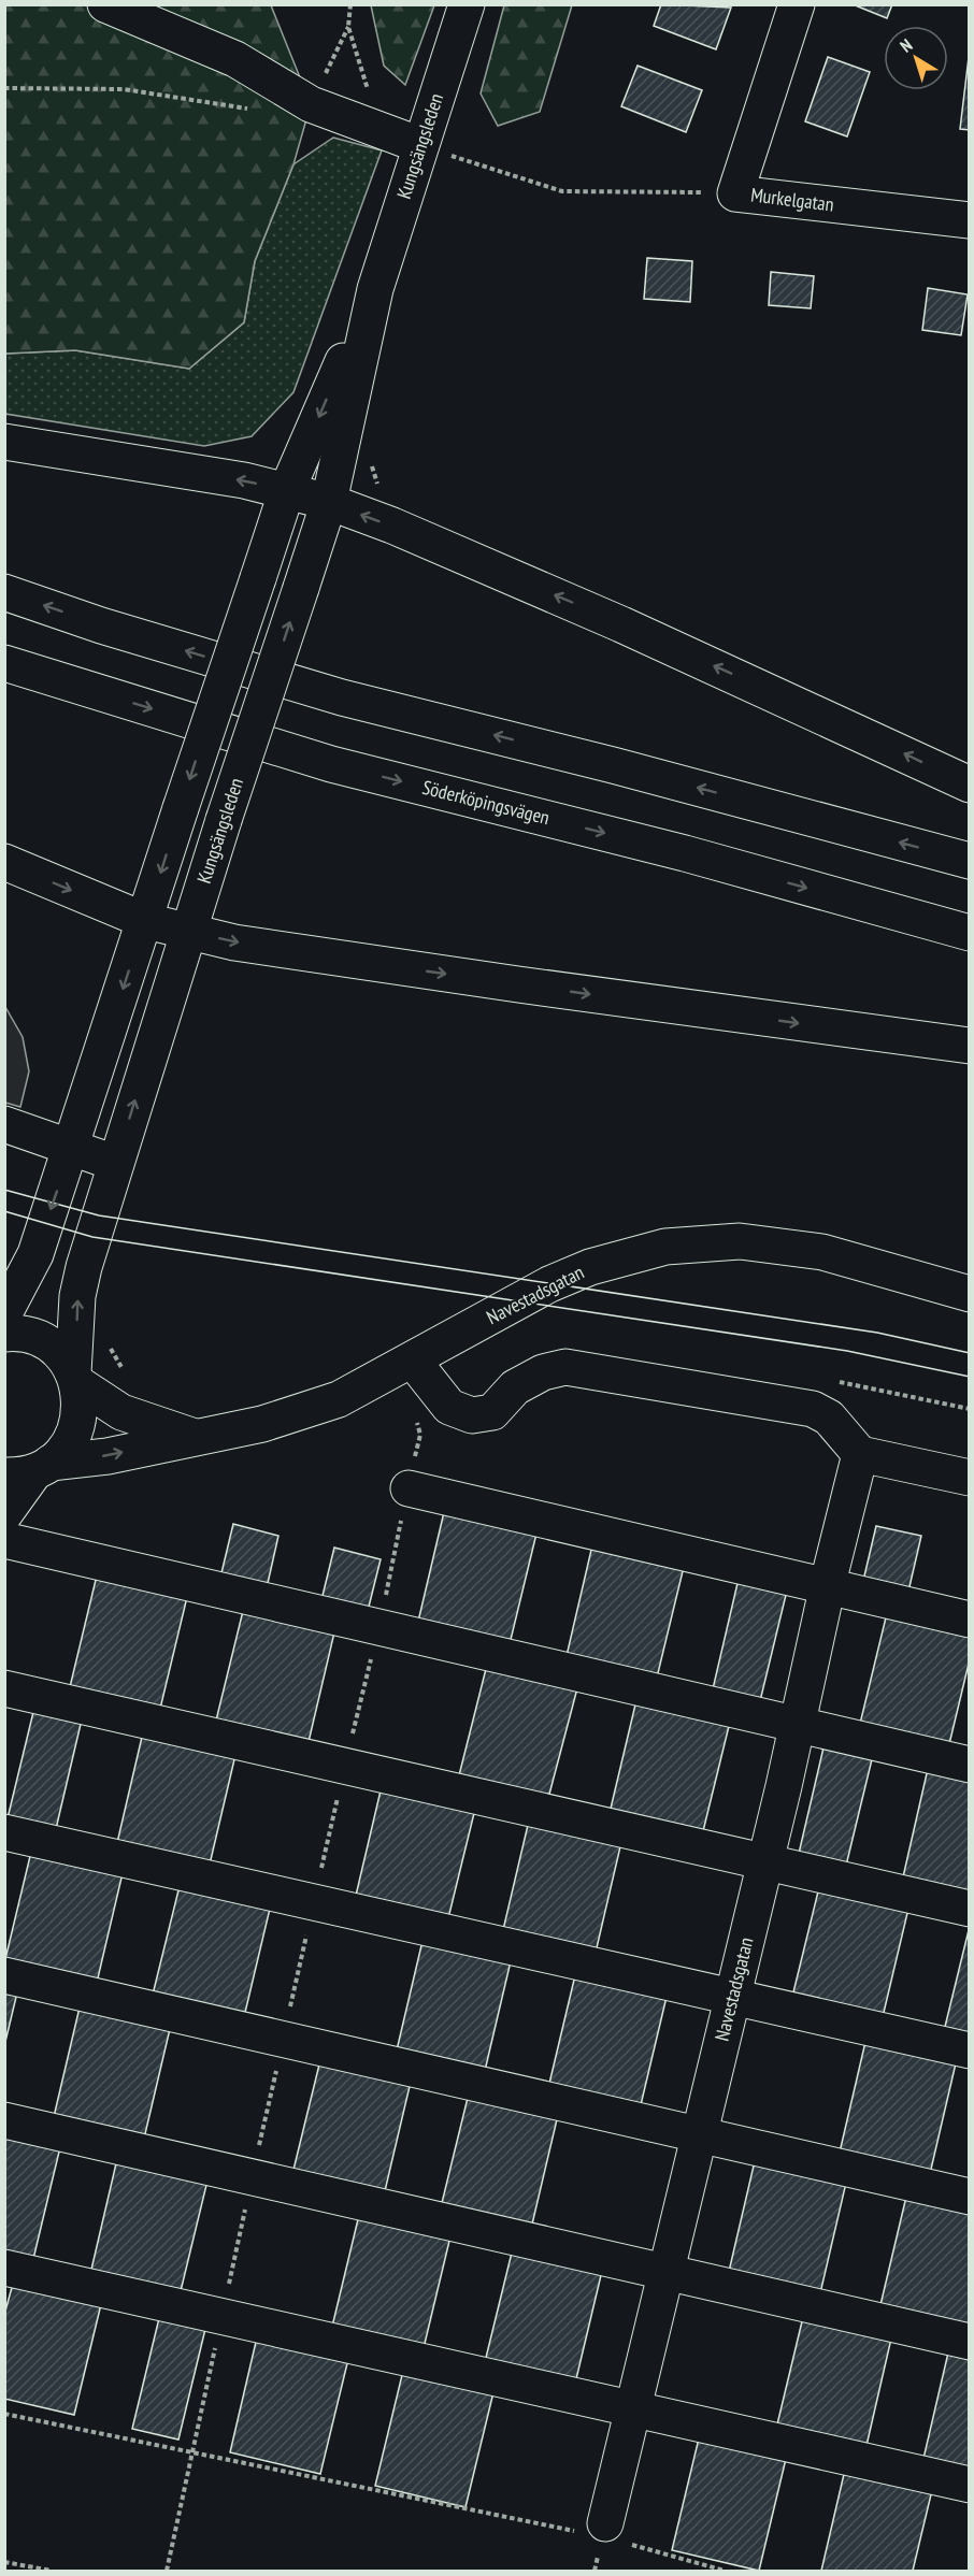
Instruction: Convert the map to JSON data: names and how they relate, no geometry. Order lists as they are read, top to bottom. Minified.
{"streets":{"main road":["Kungsängsleden","Murkelgatan","Söderköpingsvägen","Navestadsgatan"]},"crossings":[["Kungsängsleden","Navestadsgatan"]],"north":"top left"}
